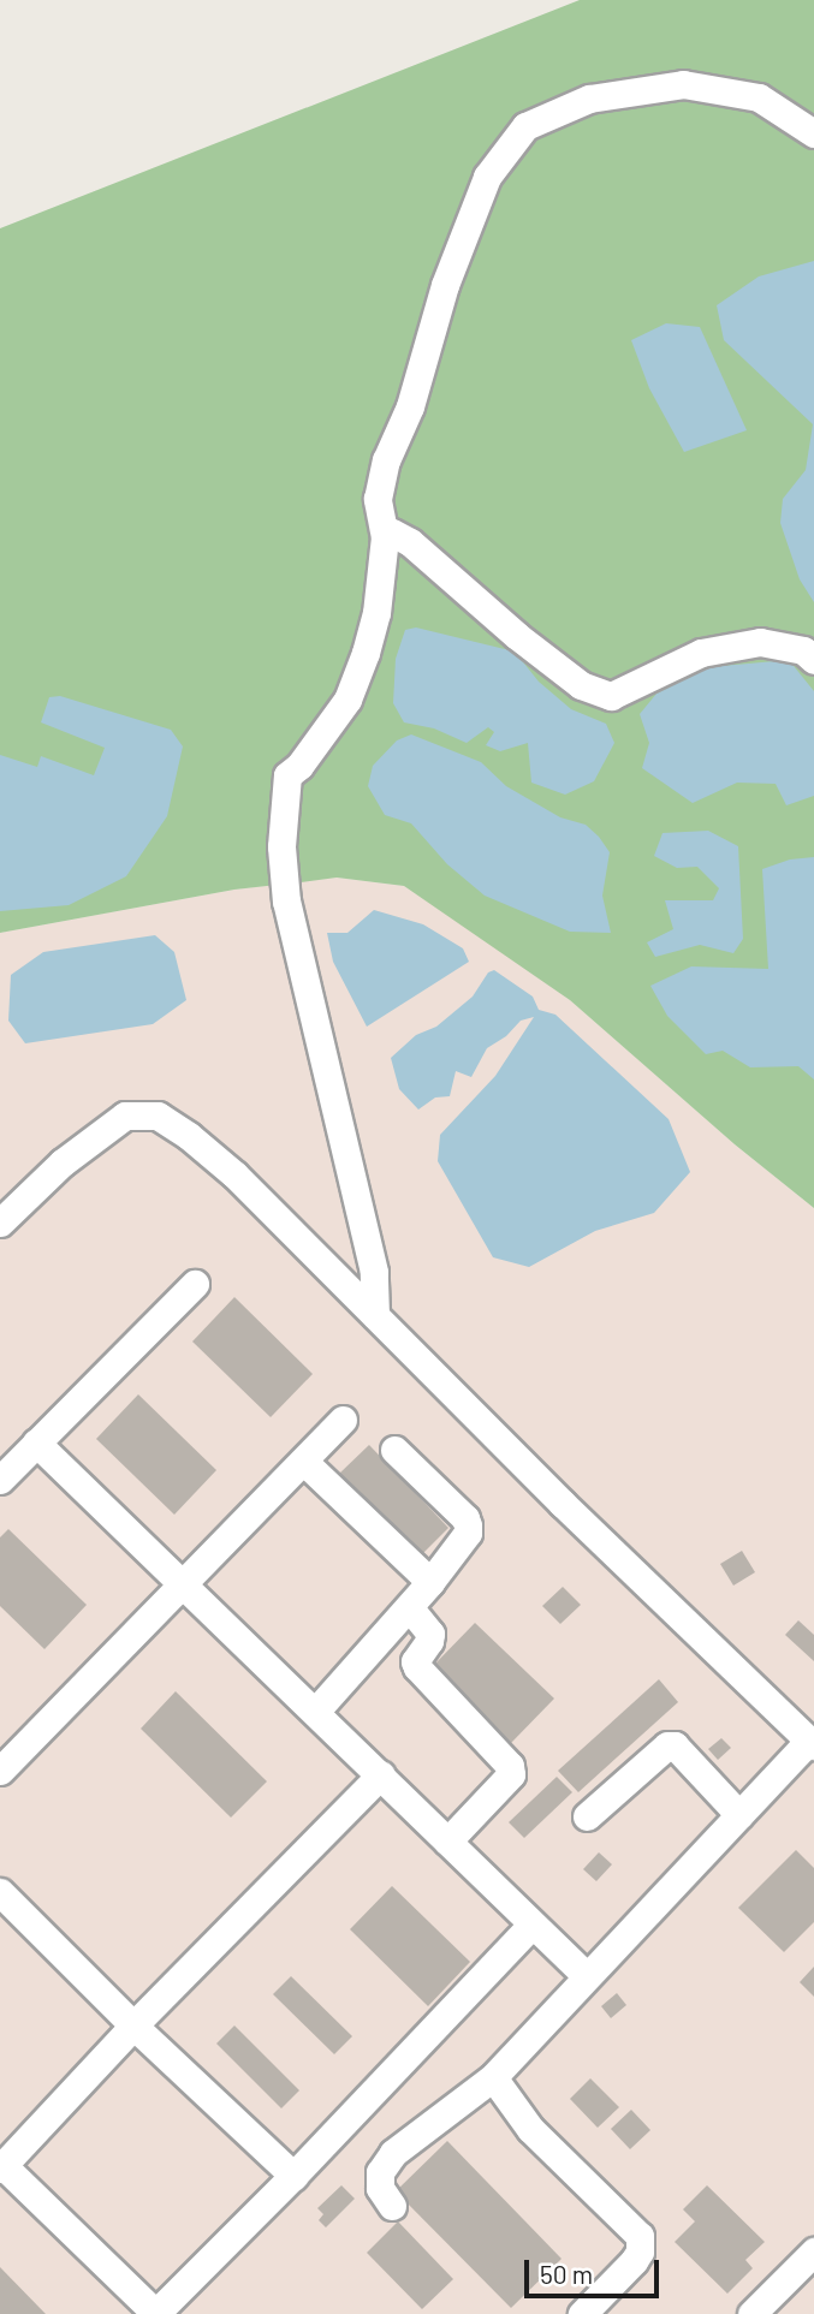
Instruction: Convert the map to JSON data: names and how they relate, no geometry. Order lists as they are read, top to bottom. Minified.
{"scale_bar":"50 m"}
